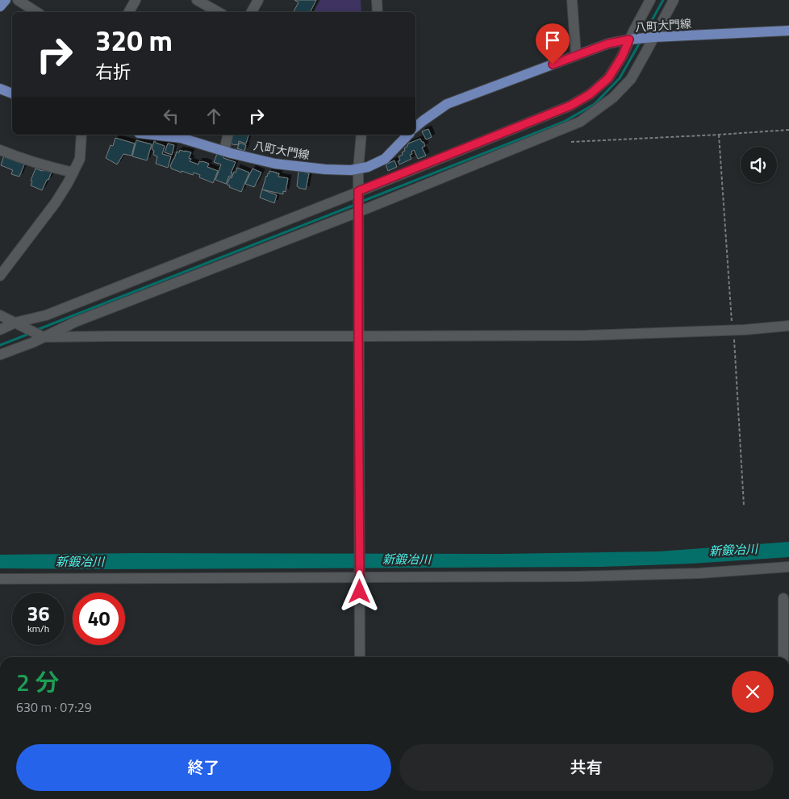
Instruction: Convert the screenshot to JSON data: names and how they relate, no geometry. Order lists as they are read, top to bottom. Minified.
{"streets":{"main road":["八町大門線"]},"water":["新鍛冶川"],"page":{"turn":["320 m","右折"],"speed":"36 km/h","limit":"40","heading":["2 分","630 m · 07:29"],"buttons":["終了","共有"]}}
